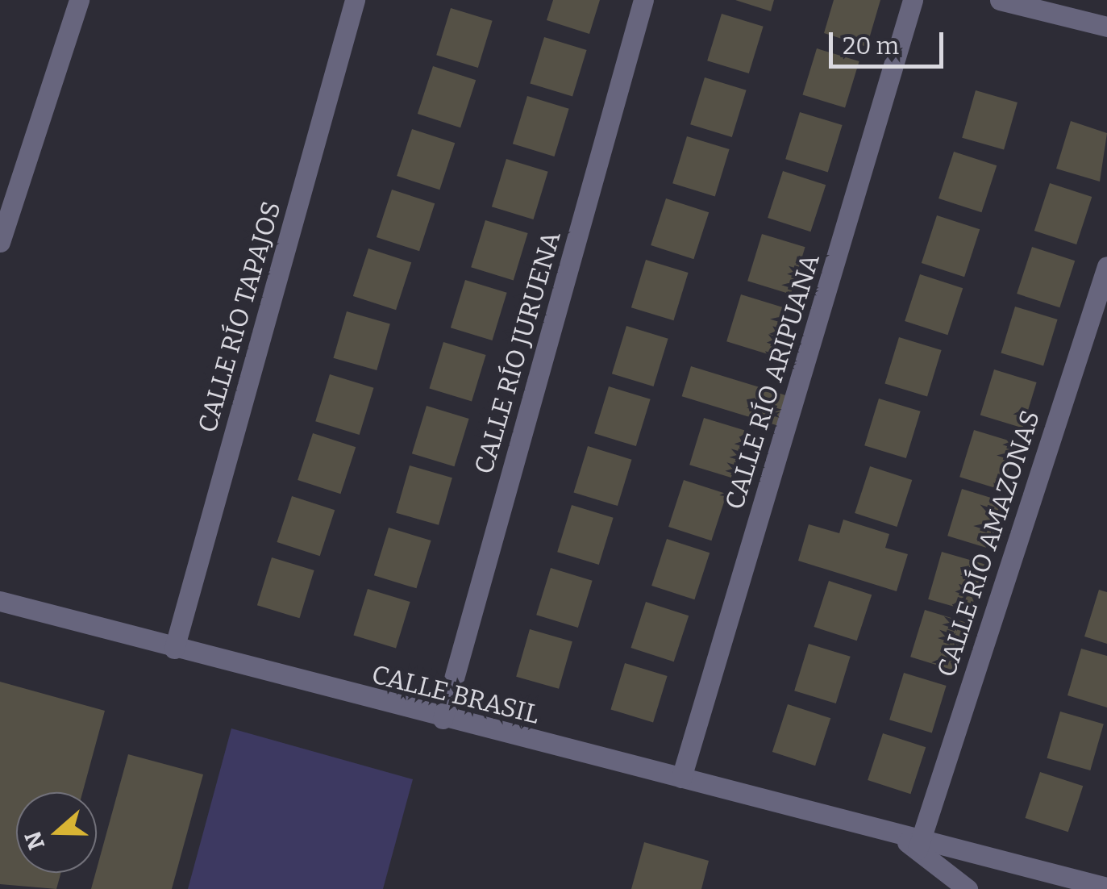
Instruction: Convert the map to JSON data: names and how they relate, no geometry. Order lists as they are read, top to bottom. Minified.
{"streets":{"street":["CALLE RÍO TAPAJOS","CALLE RÍO JURUENA","CALLE RÍO ARIPUANA","CALLE RÍO AMAZONAS","CALLE BRASIL"]},"crossings":[["CALLE RÍO TAPAJOS","CALLE BRASIL"],["CALLE RÍO JURUENA","CALLE BRASIL"],["CALLE RÍO ARIPUANA","CALLE BRASIL"],["CALLE RÍO AMAZONAS","CALLE BRASIL"]],"scale_bar":"20 m","north":"left"}
